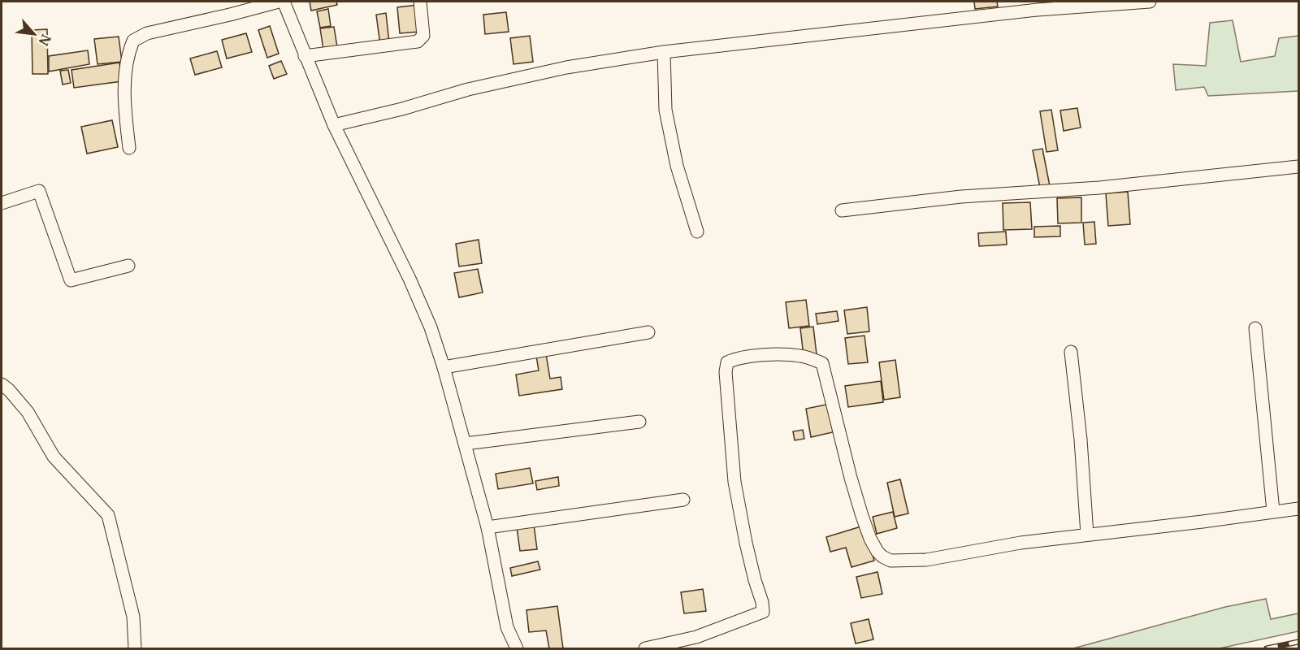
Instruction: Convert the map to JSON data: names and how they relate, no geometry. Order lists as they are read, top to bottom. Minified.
{"north":"bottom right"}
